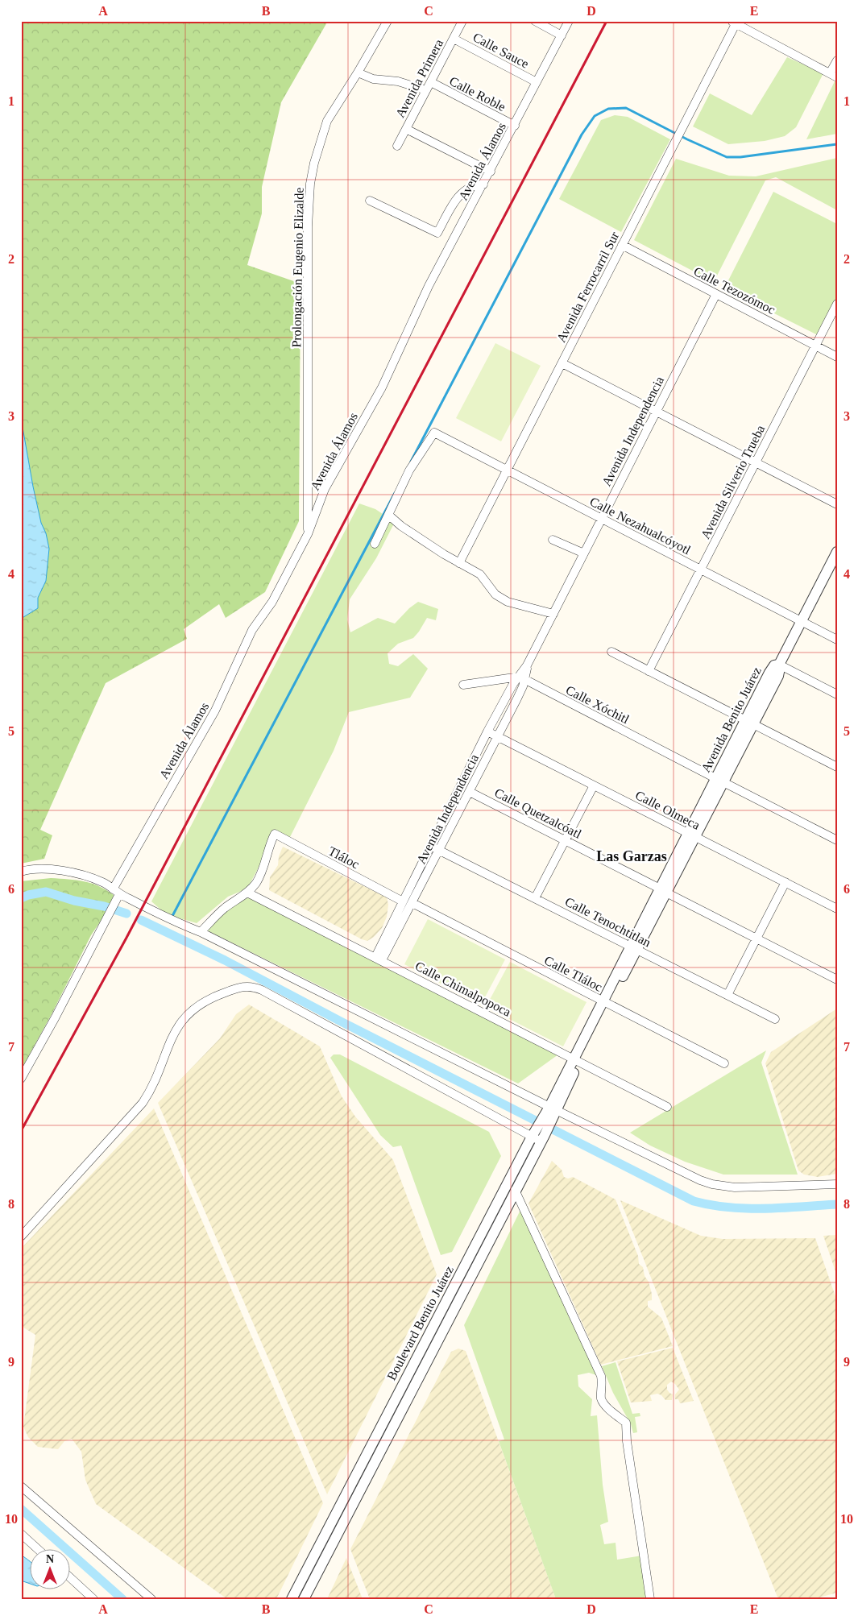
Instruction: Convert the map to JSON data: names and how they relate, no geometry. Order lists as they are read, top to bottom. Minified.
{"streets":{"street":["Calle Sauce","Avenida Primera","Calle Roble","Avenida Álamos","Prolongación Eugenio Elizalde","Avenida Ferrocarril Sur","Calle Tezozómoc","Avenida Independencia","Avenida Silverio Trueba","Calle Nezahualcóyotl","Calle Xóchitl","Avenida Benito Juárez","Calle Olmeca","Calle Quetzalcóatl","Tláloc","Calle Tenochtitlan","Calle Tláloc","Calle Chimalpopoca","Boulevard Benito Juárez"]},"crossings":[["Calle Sauce","Avenida Primera"],["Calle Sauce","Avenida Álamos"],["Avenida Primera","Calle Roble"],["Calle Roble","Avenida Álamos"],["Avenida Álamos","Prolongación Eugenio Elizalde"],["Avenida Ferrocarril Sur","Calle Tezozómoc"],["Avenida Ferrocarril Sur","Calle Nezahualcóyotl"],["Calle Tezozómoc","Avenida Independencia"],["Calle Tezozómoc","Avenida Silverio Trueba"],["Avenida Independencia","Calle Nezahualcóyotl"],["Avenida Independencia","Calle Xóchitl"],["Avenida Independencia","Calle Olmeca"],["Avenida Independencia","Calle Quetzalcóatl"],["Avenida Independencia","Tláloc"],["Avenida Independencia","Calle Tenochtitlan"],["Avenida Independencia","Calle Tláloc"],["Avenida Independencia","Calle Chimalpopoca"],["Avenida Silverio Trueba","Calle Nezahualcóyotl"],["Calle Nezahualcóyotl","Avenida Benito Juárez"],["Calle Xóchitl","Avenida Benito Juárez"],["Avenida Benito Juárez","Calle Olmeca"],["Avenida Benito Juárez","Calle Quetzalcóatl"],["Avenida Benito Juárez","Calle Tenochtitlan"],["Avenida Benito Juárez","Calle Tláloc"],["Avenida Benito Juárez","Calle Chimalpopoca"],["Avenida Benito Juárez","Boulevard Benito Juárez"],["Tláloc","Calle Chimalpopoca"],["Calle Chimalpopoca","Boulevard Benito Juárez"]],"districts":["Las Garzas"],"north":"top","grid":{"columns":["A","B","C","D","E"],"rows":["1","2","3","4","5","6","7","8","9","10"]}}
